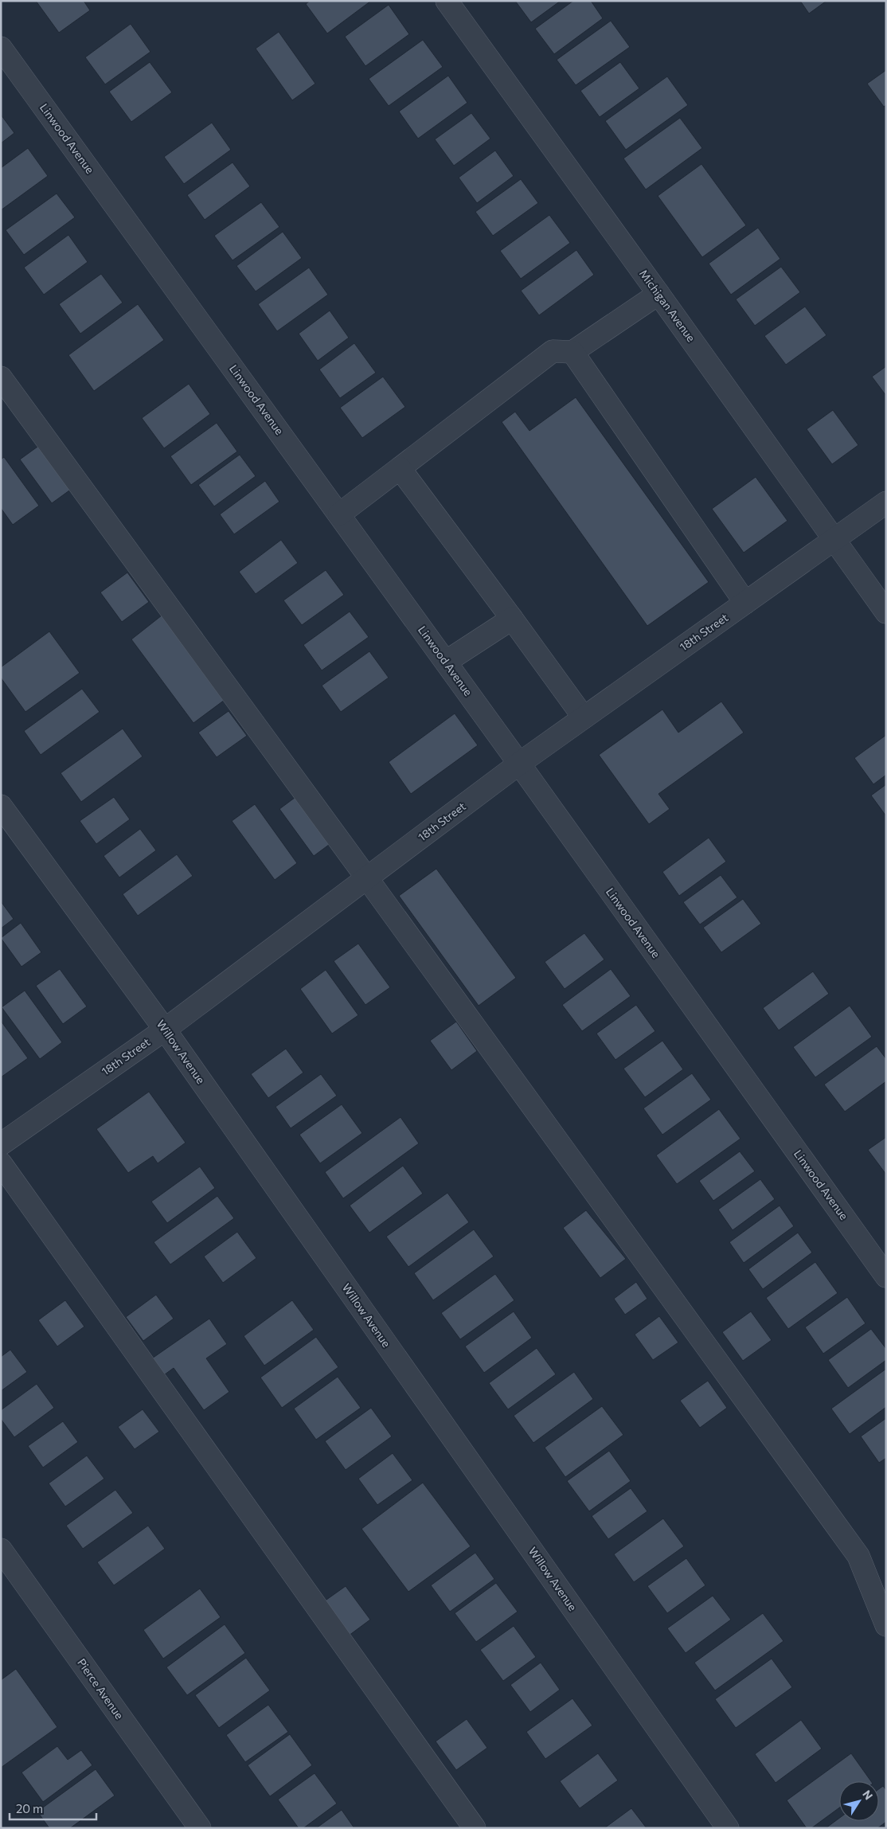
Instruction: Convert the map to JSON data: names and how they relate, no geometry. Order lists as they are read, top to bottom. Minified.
{"streets":{"street":["Linwood Avenue","Michigan Avenue","18th Street","Willow Avenue","Pierce Avenue"]},"crossings":[["Linwood Avenue","18th Street"],["Michigan Avenue","18th Street"],["18th Street","Willow Avenue"]],"scale_bar":"20 m","north":"top right"}
